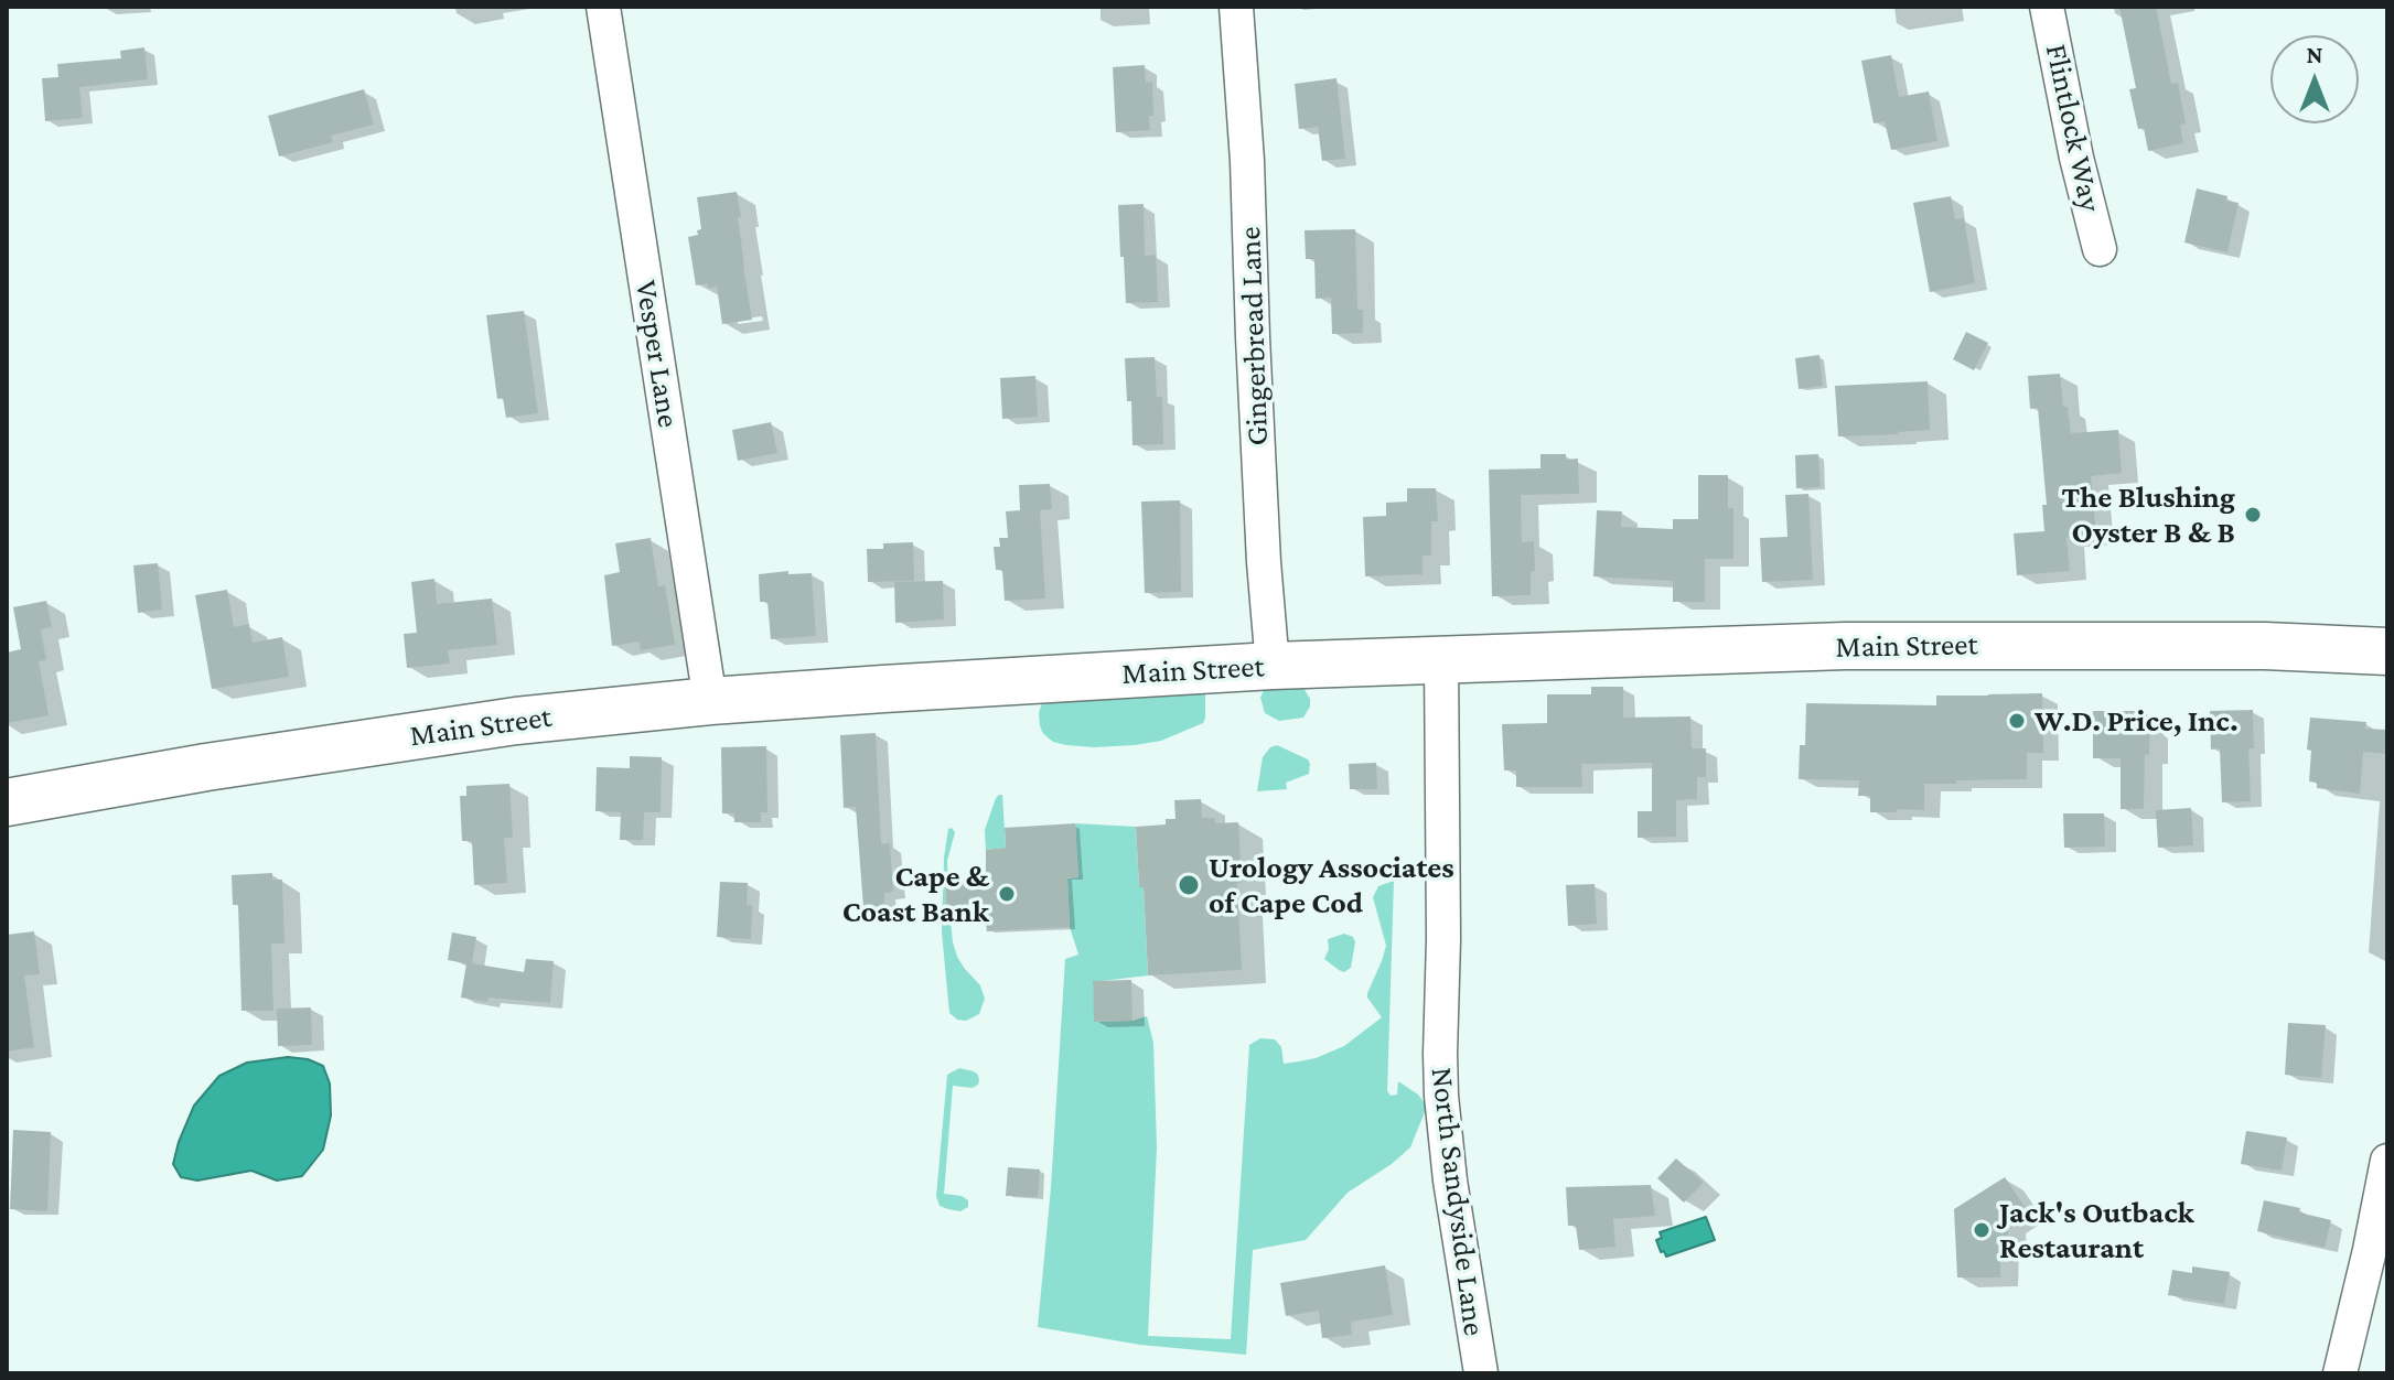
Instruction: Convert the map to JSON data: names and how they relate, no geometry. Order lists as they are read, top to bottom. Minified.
{"streets":{"main road":["Main Street"],"street":["Flintlock Way","Gingerbread Lane","Vesper Lane","North Sandyside Lane"]},"crossings":[["Gingerbread Lane","Main Street"],["Vesper Lane","Main Street"],["Main Street","North Sandyside Lane"]],"places":["The Blushing Oyster B & B","W.D. Price, Inc.","Urology Associates of Cape Cod","Cape & Coast Bank","Jack's Outback Restaurant"],"north":"top"}
